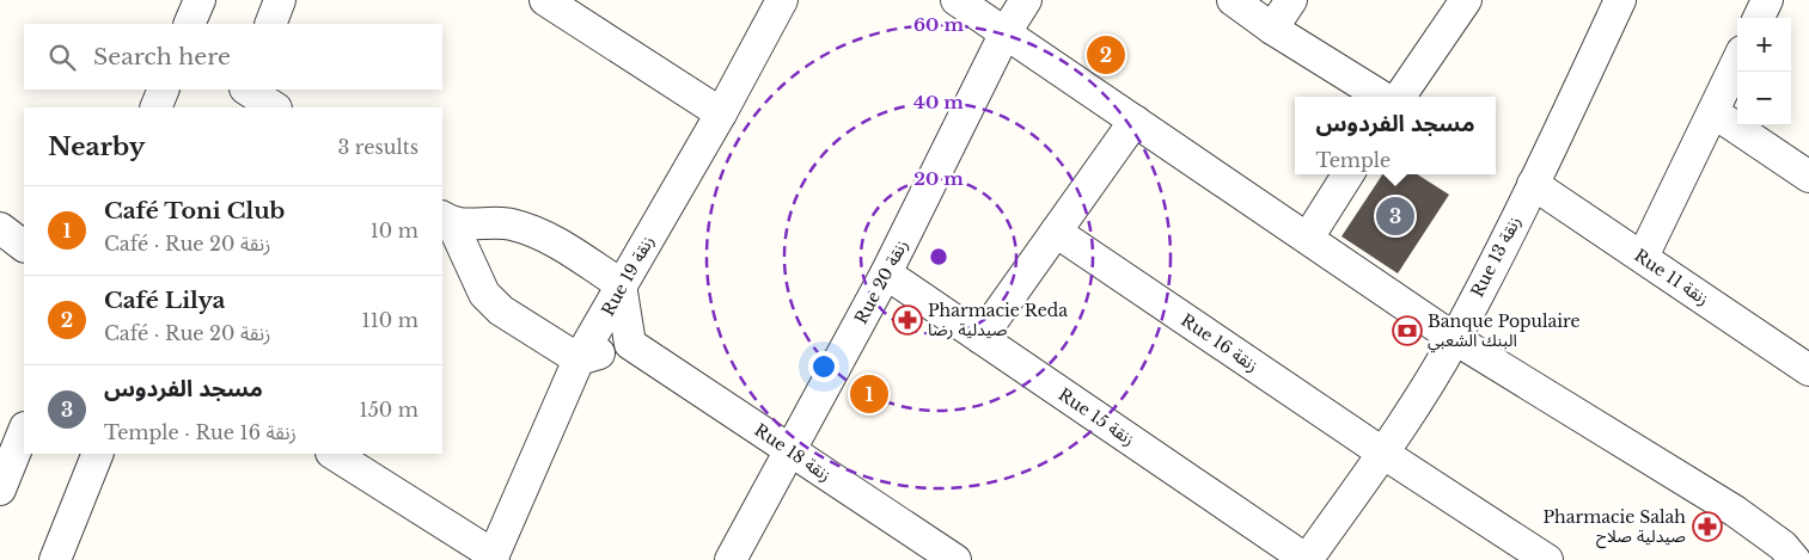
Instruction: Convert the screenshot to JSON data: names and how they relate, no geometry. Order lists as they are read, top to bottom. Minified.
{"streets":{"street":["Rue 13 زنقة","Rue 19 زنقة","Rue 11 زنقة","Rue 20 زنقة","Rue 16 زنقة","Rue 15 زنقة","Rue 18 زنقة"]},"crossings":[["Rue 13 زنقة","Rue 11 زنقة"],["Rue 13 زنقة","Rue 16 زنقة"],["Rue 13 زنقة","Rue 15 زنقة"],["Rue 20 زنقة","Rue 15 زنقة"],["Rue 20 زنقة","Rue 18 زنقة"]],"places":{"pharmacy":["Pharmacie Reda صيدلية رضا","Pharmacie Salah صيدلية صلاح"],"bank":["Banque Populaire البنك الشعبي"]},"page":{"map_buttons":["+","−"],"search":"Search here","pins":["2","3","1"],"popup":["مسجد الفردوس","Temple"],"heading":["Nearby","3 results"],"list":[{"mark":"1","name":"Café Toni Club","note":"Café · Rue 20 زنقة","value":"10 m"},{"mark":"2","name":"Café Lilya","note":"Café · Rue 20 زنقة","value":"110 m"},{"mark":"3","name":"مسجد الفردوس","note":"Temple · Rue 16 زنقة","value":"150 m"}]},"rings":["60 m","40 m","20 m"]}
